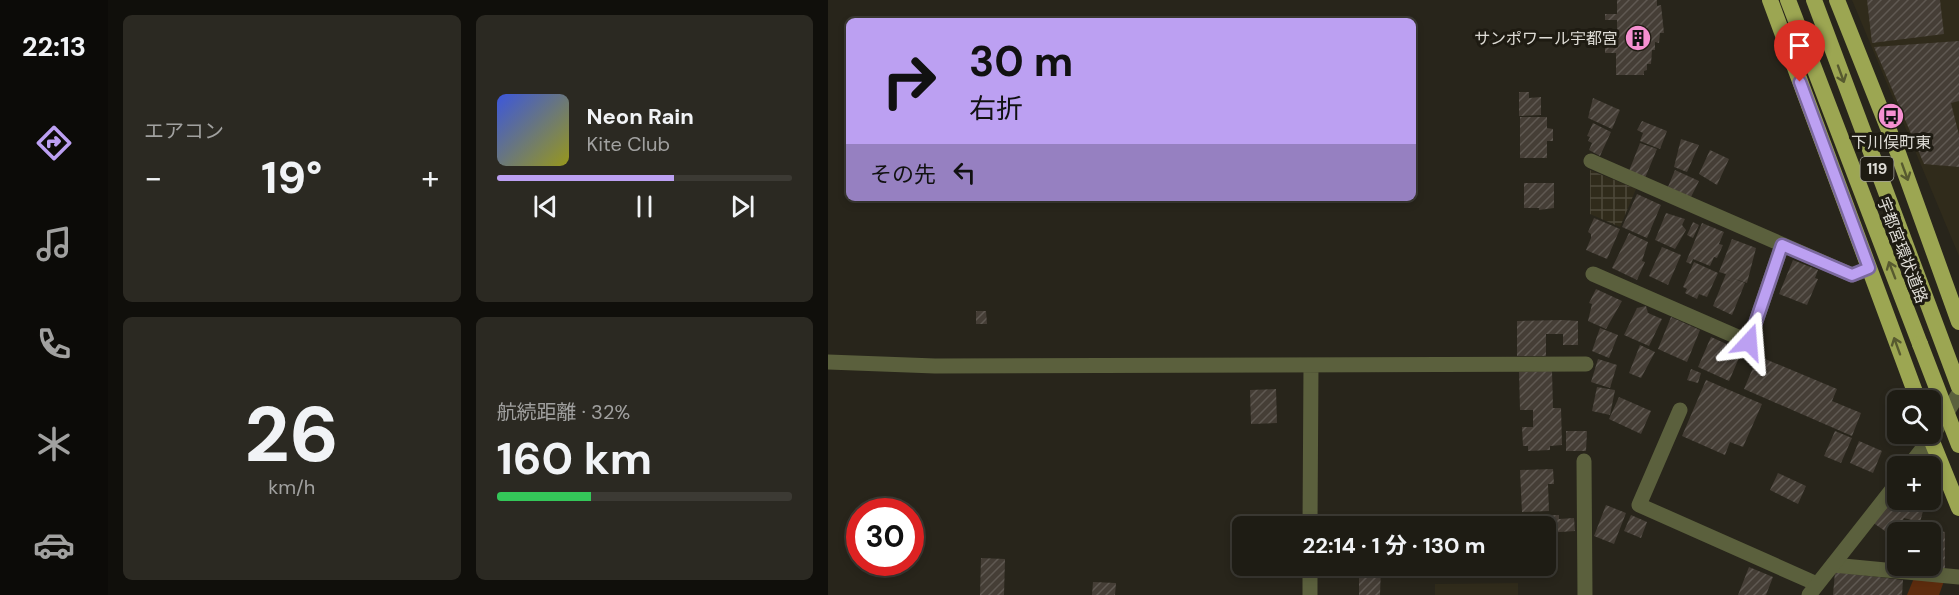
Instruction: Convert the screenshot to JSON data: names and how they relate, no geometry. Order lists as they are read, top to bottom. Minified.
{"streets":{"highway":["119","宇都宮環状道路"]},"places":{"building":["サンポワール宇都宮"],"bus stop":["下川俣町東"]},"page":{"tabs":"22:13","tile":["エアコン",["26","km/h"],["航続距離 · 32%","160 km"]],"turn":["30 m","右折"],"song":["Neon Rain","Kite Club"],"then":"その先","heat":["−","19°","+"],"map_buttons":["+","−"],"limit":"30","trip":"22:14 · 1 分 · 130 m"}}
